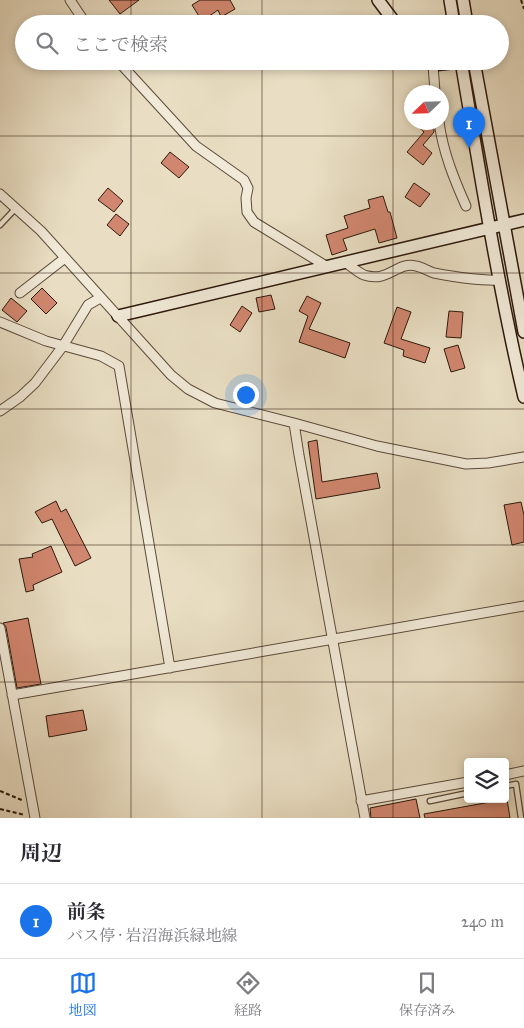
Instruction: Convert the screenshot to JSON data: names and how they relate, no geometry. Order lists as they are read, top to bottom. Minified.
{"north":"bottom left","page":{"search":"ここで検索","pins":"1","heading":"周辺","list":[{"mark":"1","name":"前条","note":"バス停 · 岩沼海浜緑地線","value":"240 m"}],"nav":["地図","経路","保存済み"]}}
